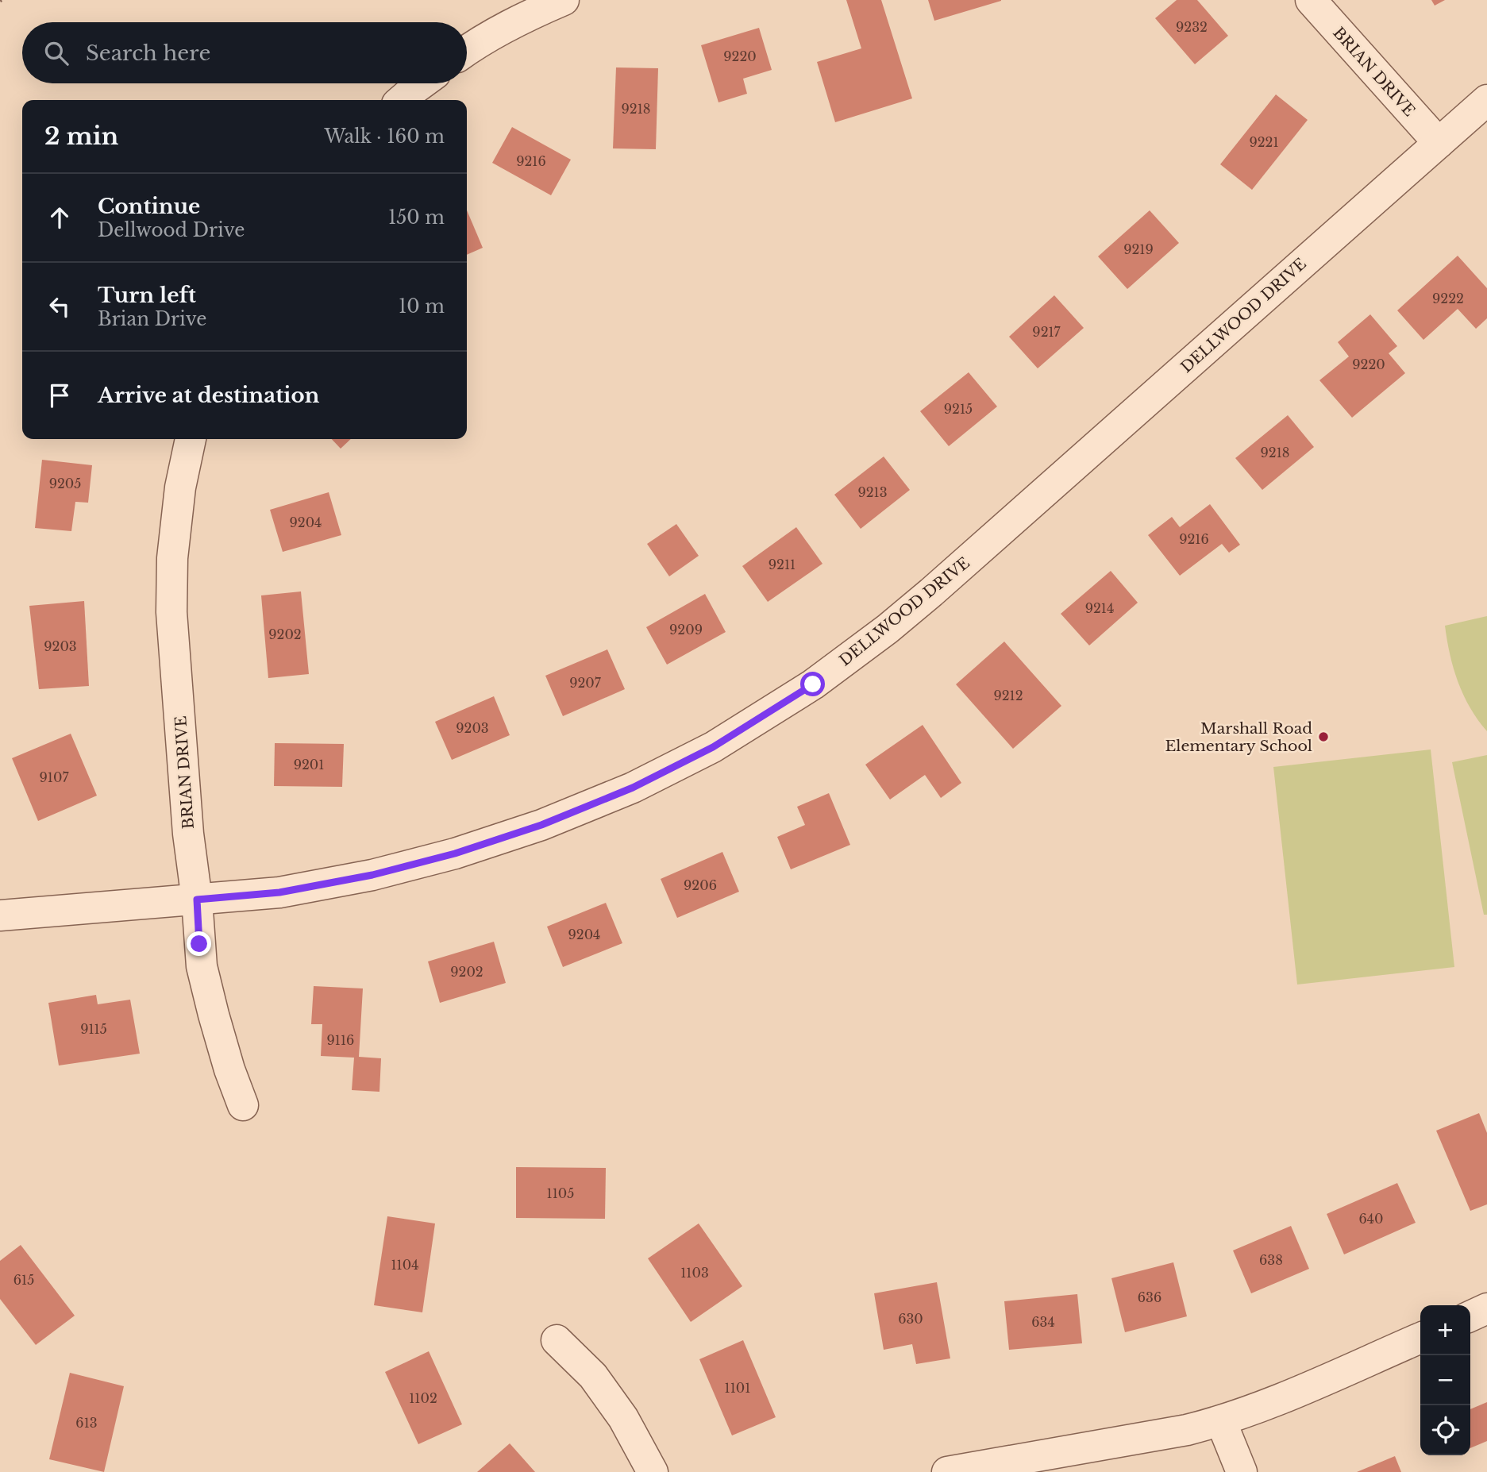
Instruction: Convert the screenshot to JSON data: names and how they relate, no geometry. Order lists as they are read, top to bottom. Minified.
{"streets":{"street":["BRIAN DRIVE","DELLWOOD DRIVE"]},"crossings":[["BRIAN DRIVE","DELLWOOD DRIVE"]],"places":["Marshall Road Elementary School"],"house_numbers":["9232","9220","9218","9221","9216","9219","9222","9217","9220","9215","9218","9205","9213","9204","9216","9211","9214","9209","9202","9203","9207","9212","9203","9201","9107","9206","9204","9202","9115","9116","1105","640","638","1104","1103","615","636","630","634","1101","1102","613"],"page":{"search":"Search here","heading":["2 min","Walk · 160 m"],"list":[["Continue","Dellwood Drive","150 m"],["Turn left","Brian Drive","10 m"],"Arrive at destination"],"map_buttons":["+","−"]}}
